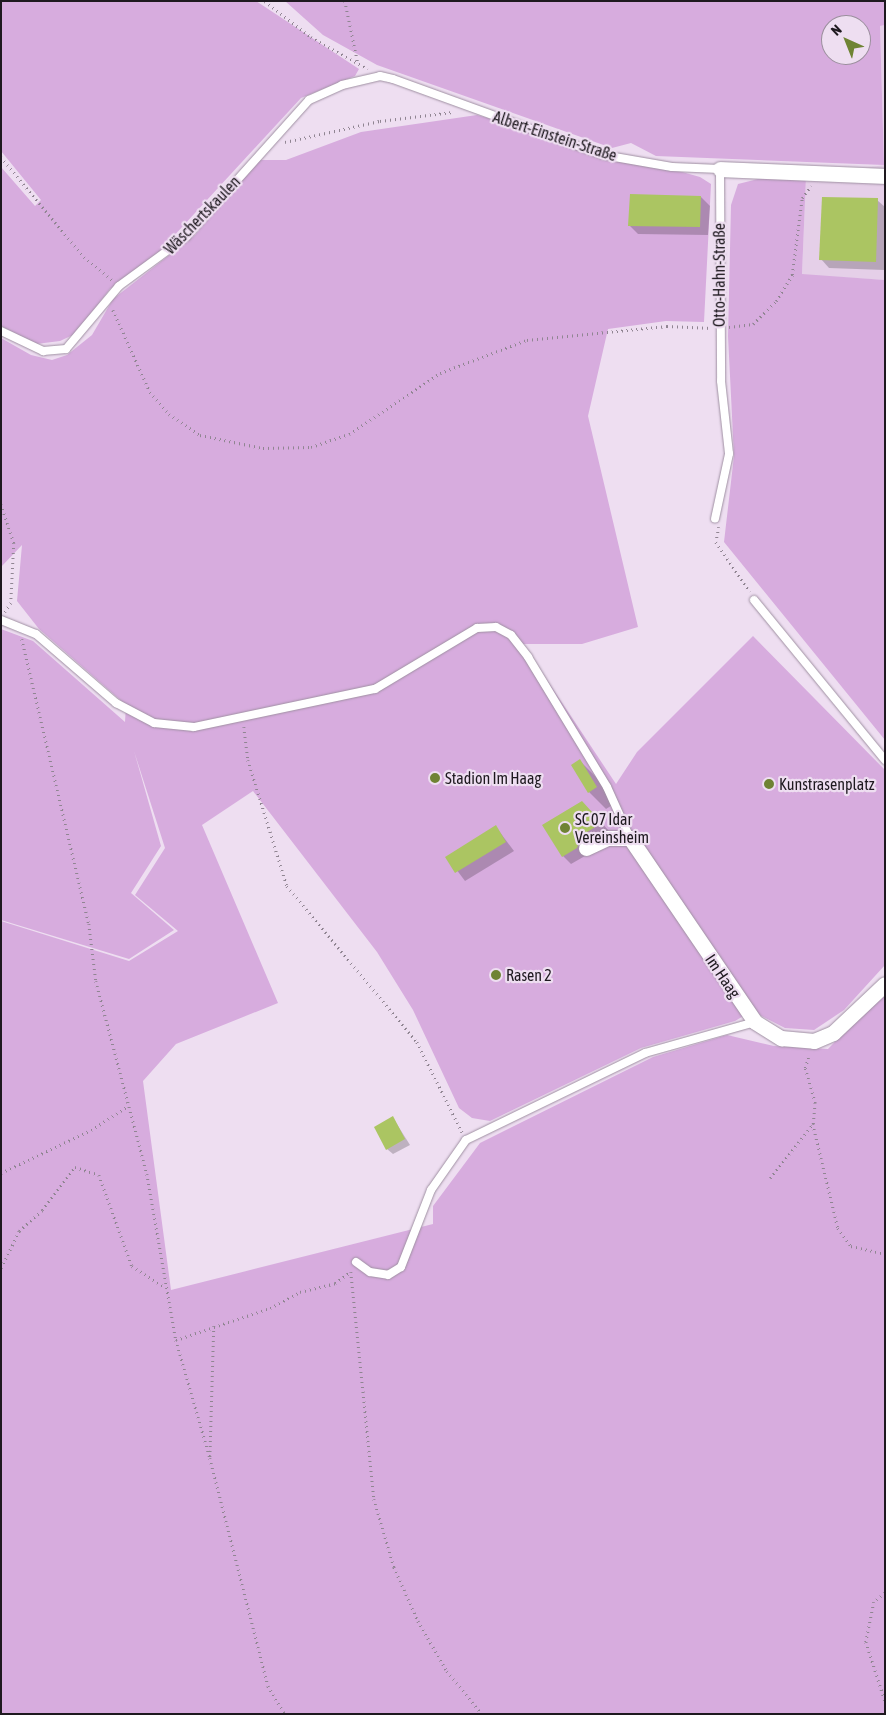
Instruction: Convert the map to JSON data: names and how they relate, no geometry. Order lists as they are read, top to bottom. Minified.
{"streets":{"street":["Albert-Einstein-Straße","Im Haag"],"lane":["Wäschertskaulen","Otto-Hahn-Straße"]},"crossings":[["Albert-Einstein-Straße","Wäschertskaulen"],["Albert-Einstein-Straße","Otto-Hahn-Straße"]],"places":["Stadion Im Haag","Kunstrasenplatz","SC 07 Idar Vereinsheim","Rasen 2"],"north":"top left"}
